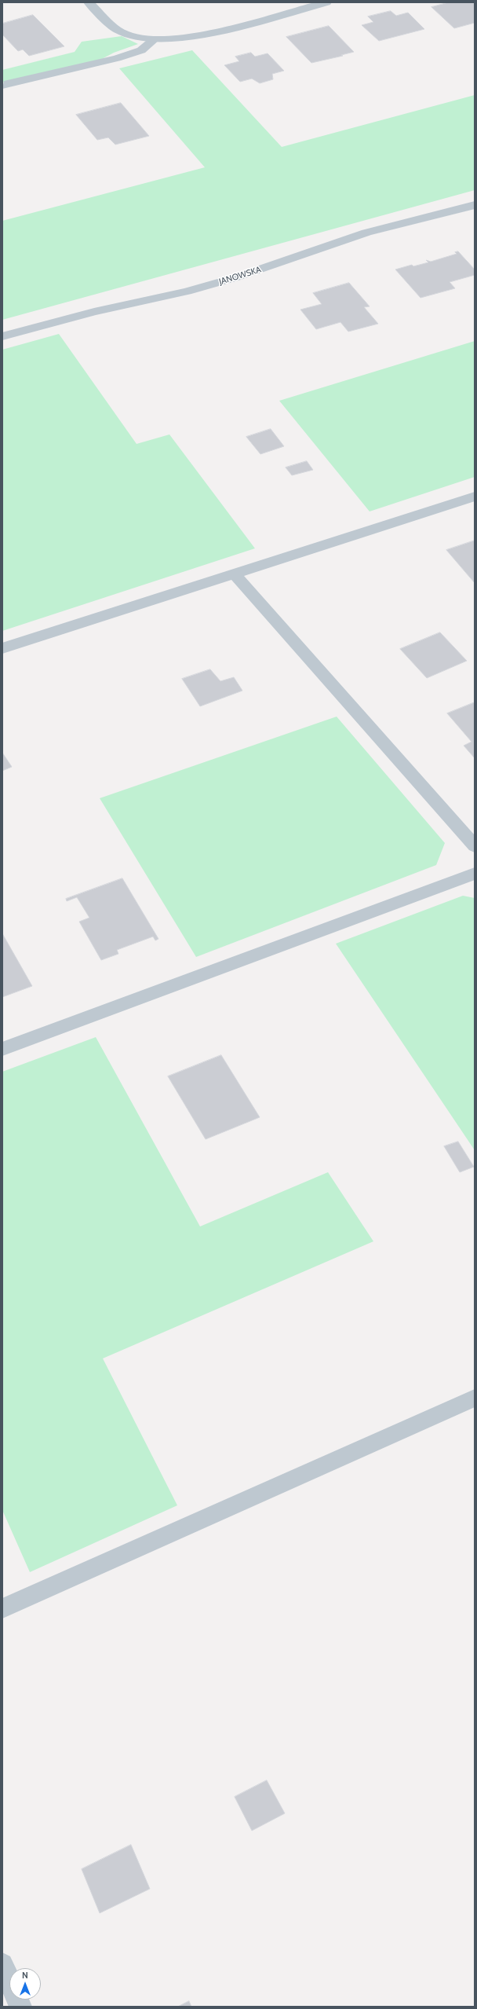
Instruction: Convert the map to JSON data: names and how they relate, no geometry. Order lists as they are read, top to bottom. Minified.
{"streets":{"street":["JANOWSKA"]},"north":"top"}
